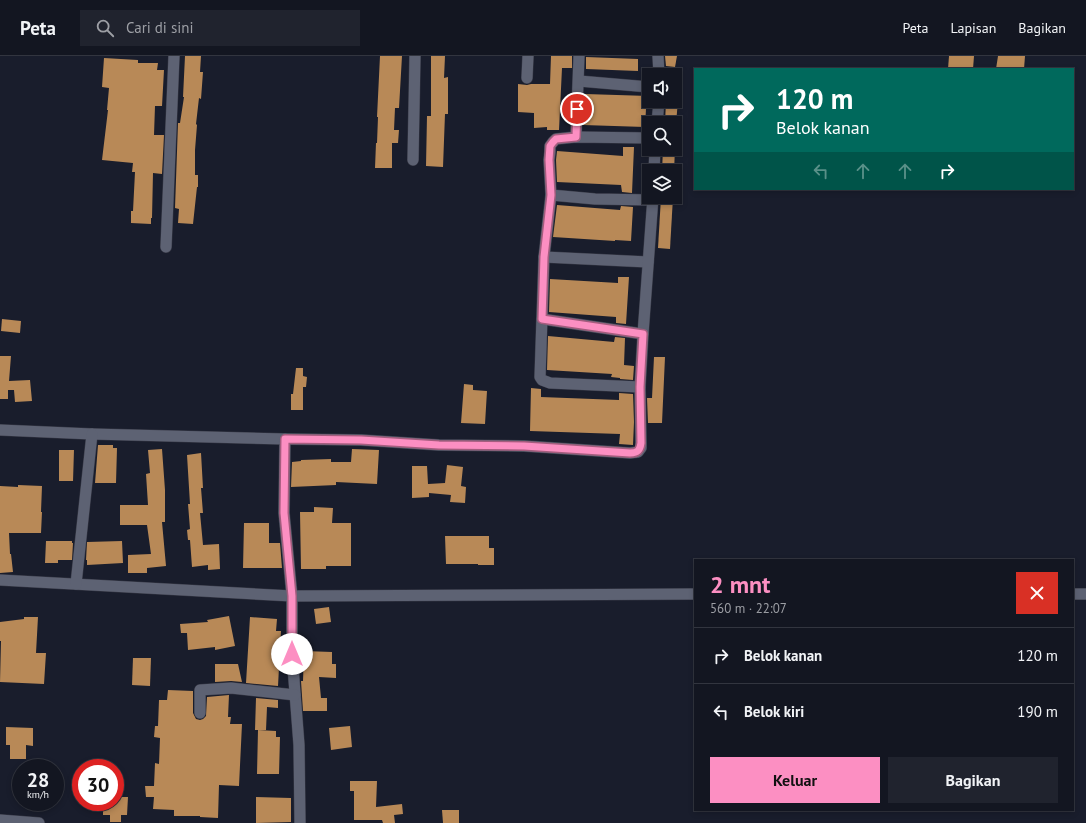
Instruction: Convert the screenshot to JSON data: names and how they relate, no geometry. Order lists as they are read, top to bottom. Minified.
{"page":{"header":"Peta","search":"Cari di sini","nav":["Peta","Lapisan","Bagikan"],"turn":["120 m","Belok kanan"],"heading":["2 mnt","560 m · 22:07"],"list":[{"name":"Belok kanan","value":"120 m"},{"name":"Belok kiri","value":"190 m"}],"buttons":["Keluar","Bagikan"],"speed":"28 km/h","limit":"30"}}
